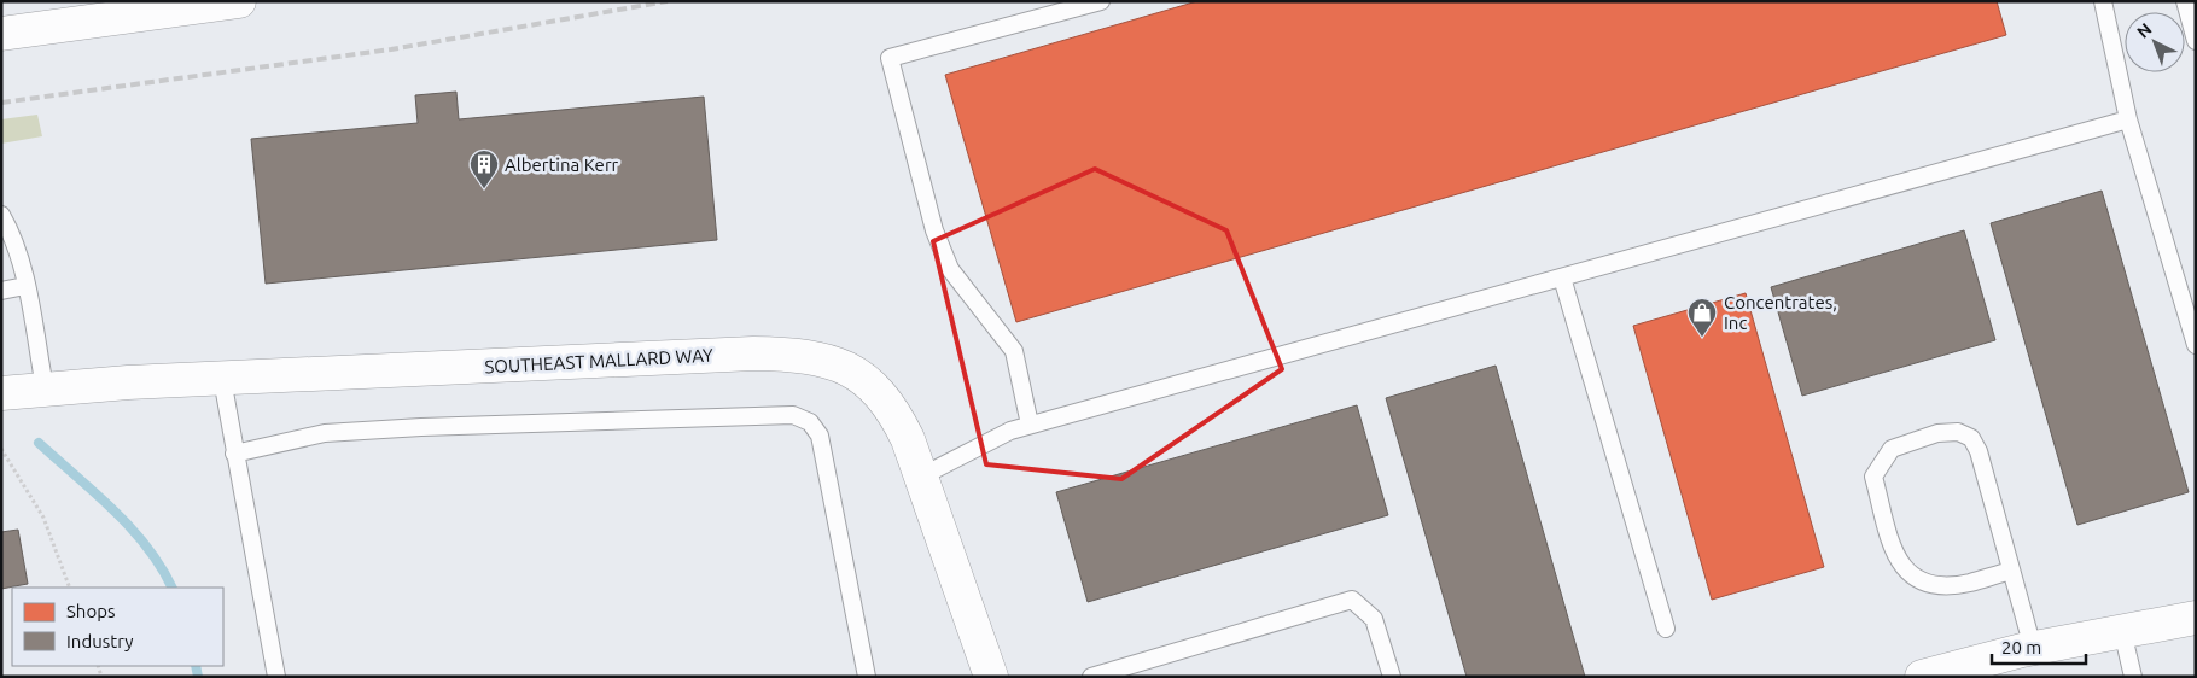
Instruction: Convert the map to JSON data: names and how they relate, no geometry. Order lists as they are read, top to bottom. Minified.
{"streets":{"street":["SOUTHEAST MALLARD WAY"]},"places":{"building":["Albertina Kerr"],"shop":["Concentrates, Inc"]},"legend":["Shops","Industry"],"scale_bar":"20 m","north":"top left"}
